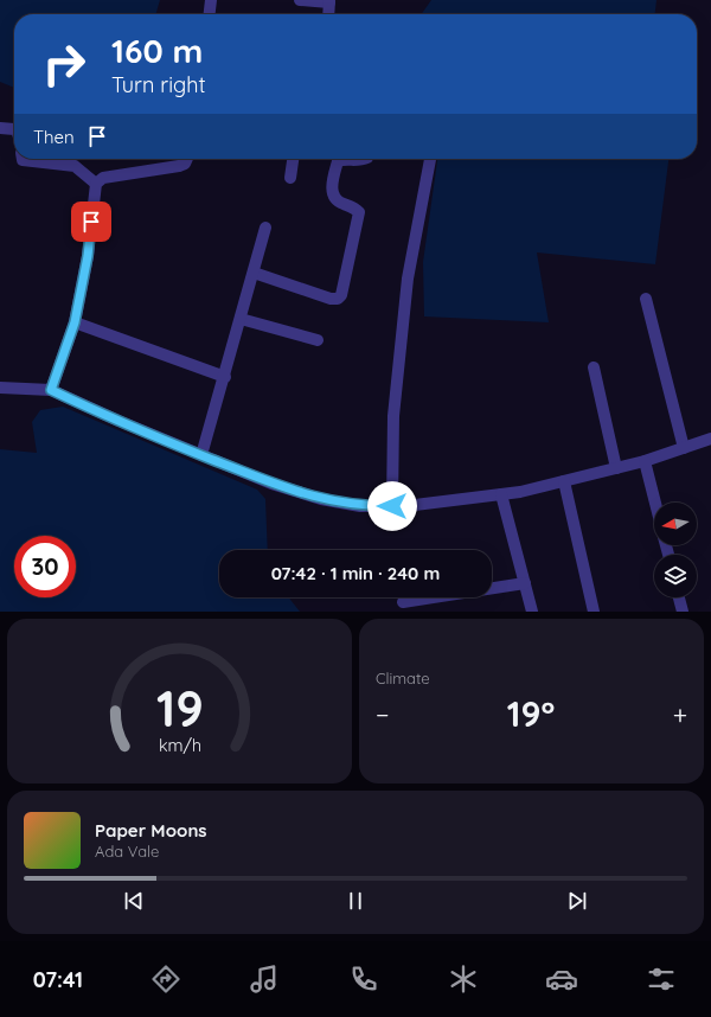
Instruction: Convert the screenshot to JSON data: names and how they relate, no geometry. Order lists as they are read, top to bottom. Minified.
{"north":"left","page":{"turn":["160 m","Turn right"],"then":"Then","limit":"30","trip":"07:42 · 1 min · 240 m","tile":"Climate","heat":["−","19°","+"],"song":["Paper Moons","Ada Vale"],"tabs":"07:41","gauge":["19","km/h"]}}
